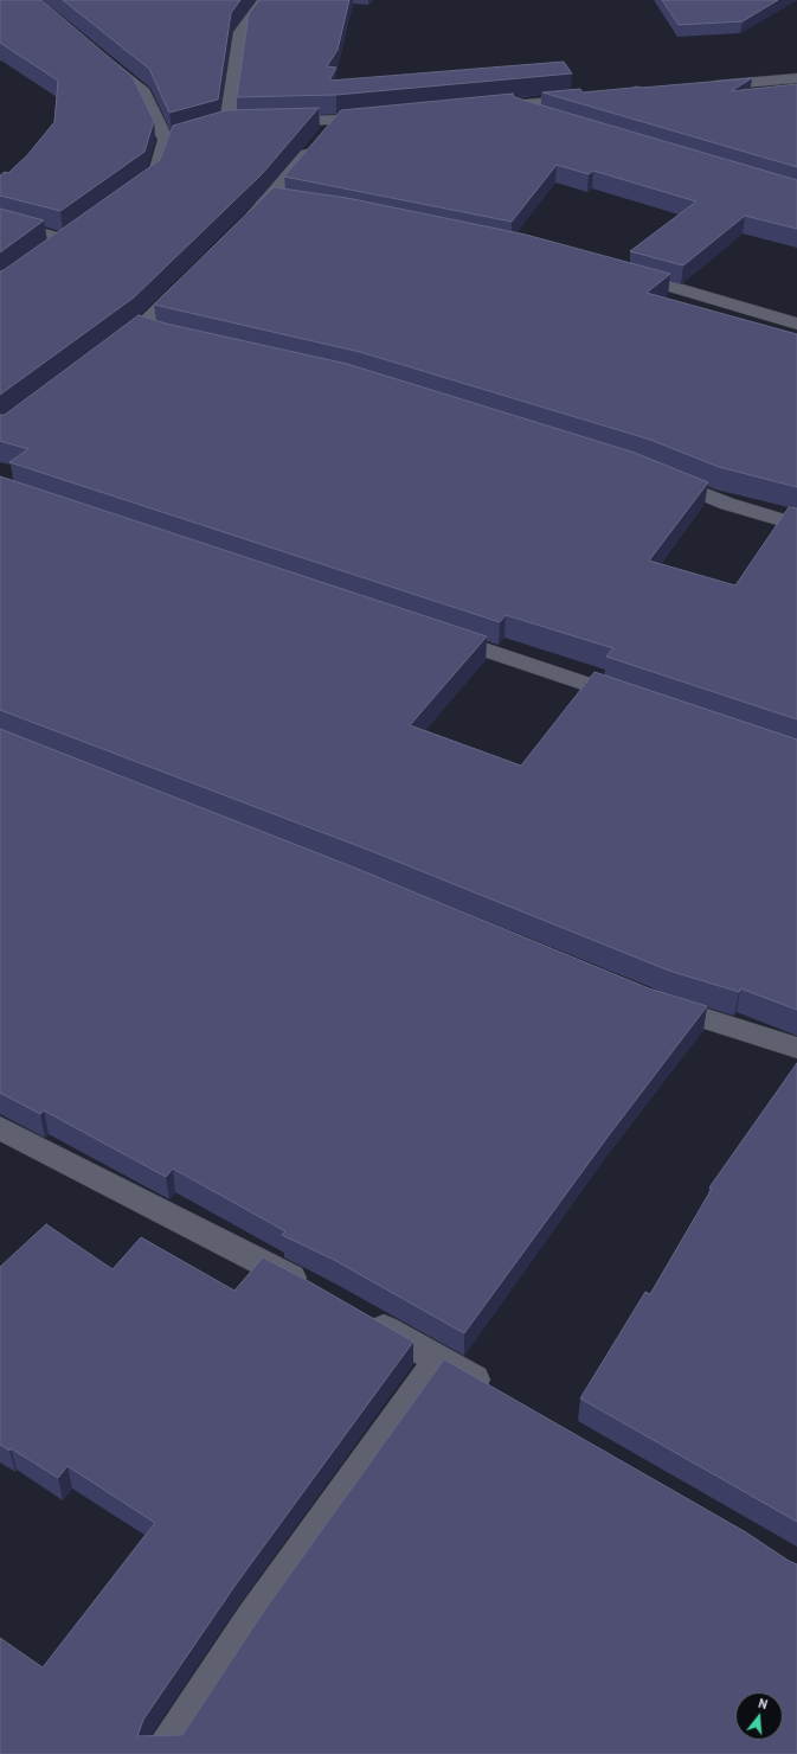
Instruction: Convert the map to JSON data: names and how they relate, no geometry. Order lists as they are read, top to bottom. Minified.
{"north":"top"}
